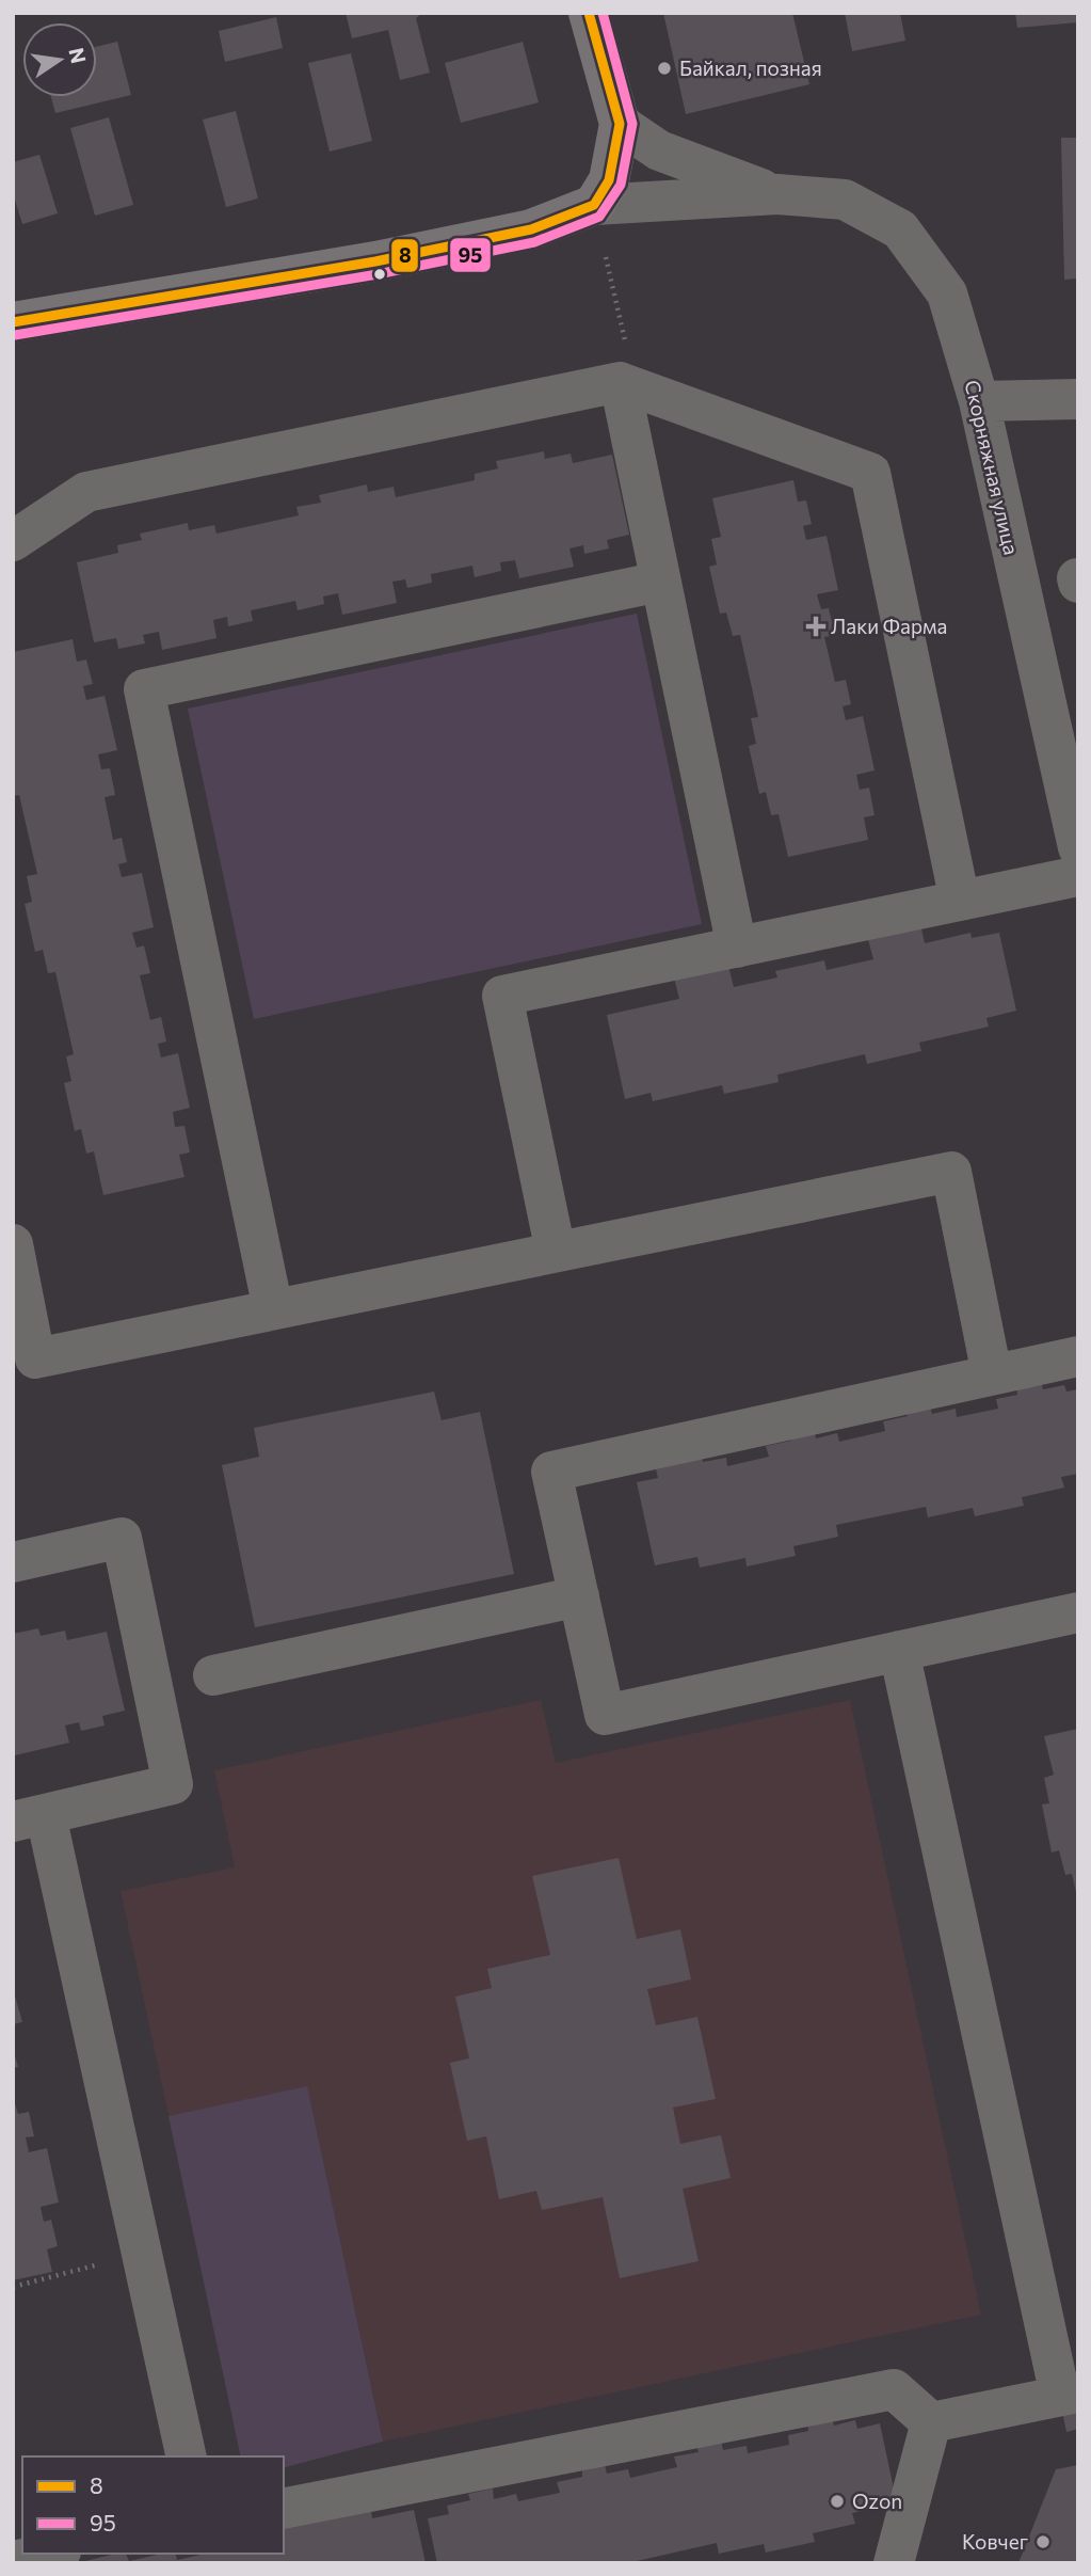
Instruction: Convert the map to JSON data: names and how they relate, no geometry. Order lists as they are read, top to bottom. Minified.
{"streets":{"street":["Скорняжная улица"]},"places":{"other":["Байкал, позная","Ozon","Ковчег"],"health":["Лаки Фарма"]},"lines":["transit line 8","transit line 95"],"legend":["8","95"],"north":"right"}
